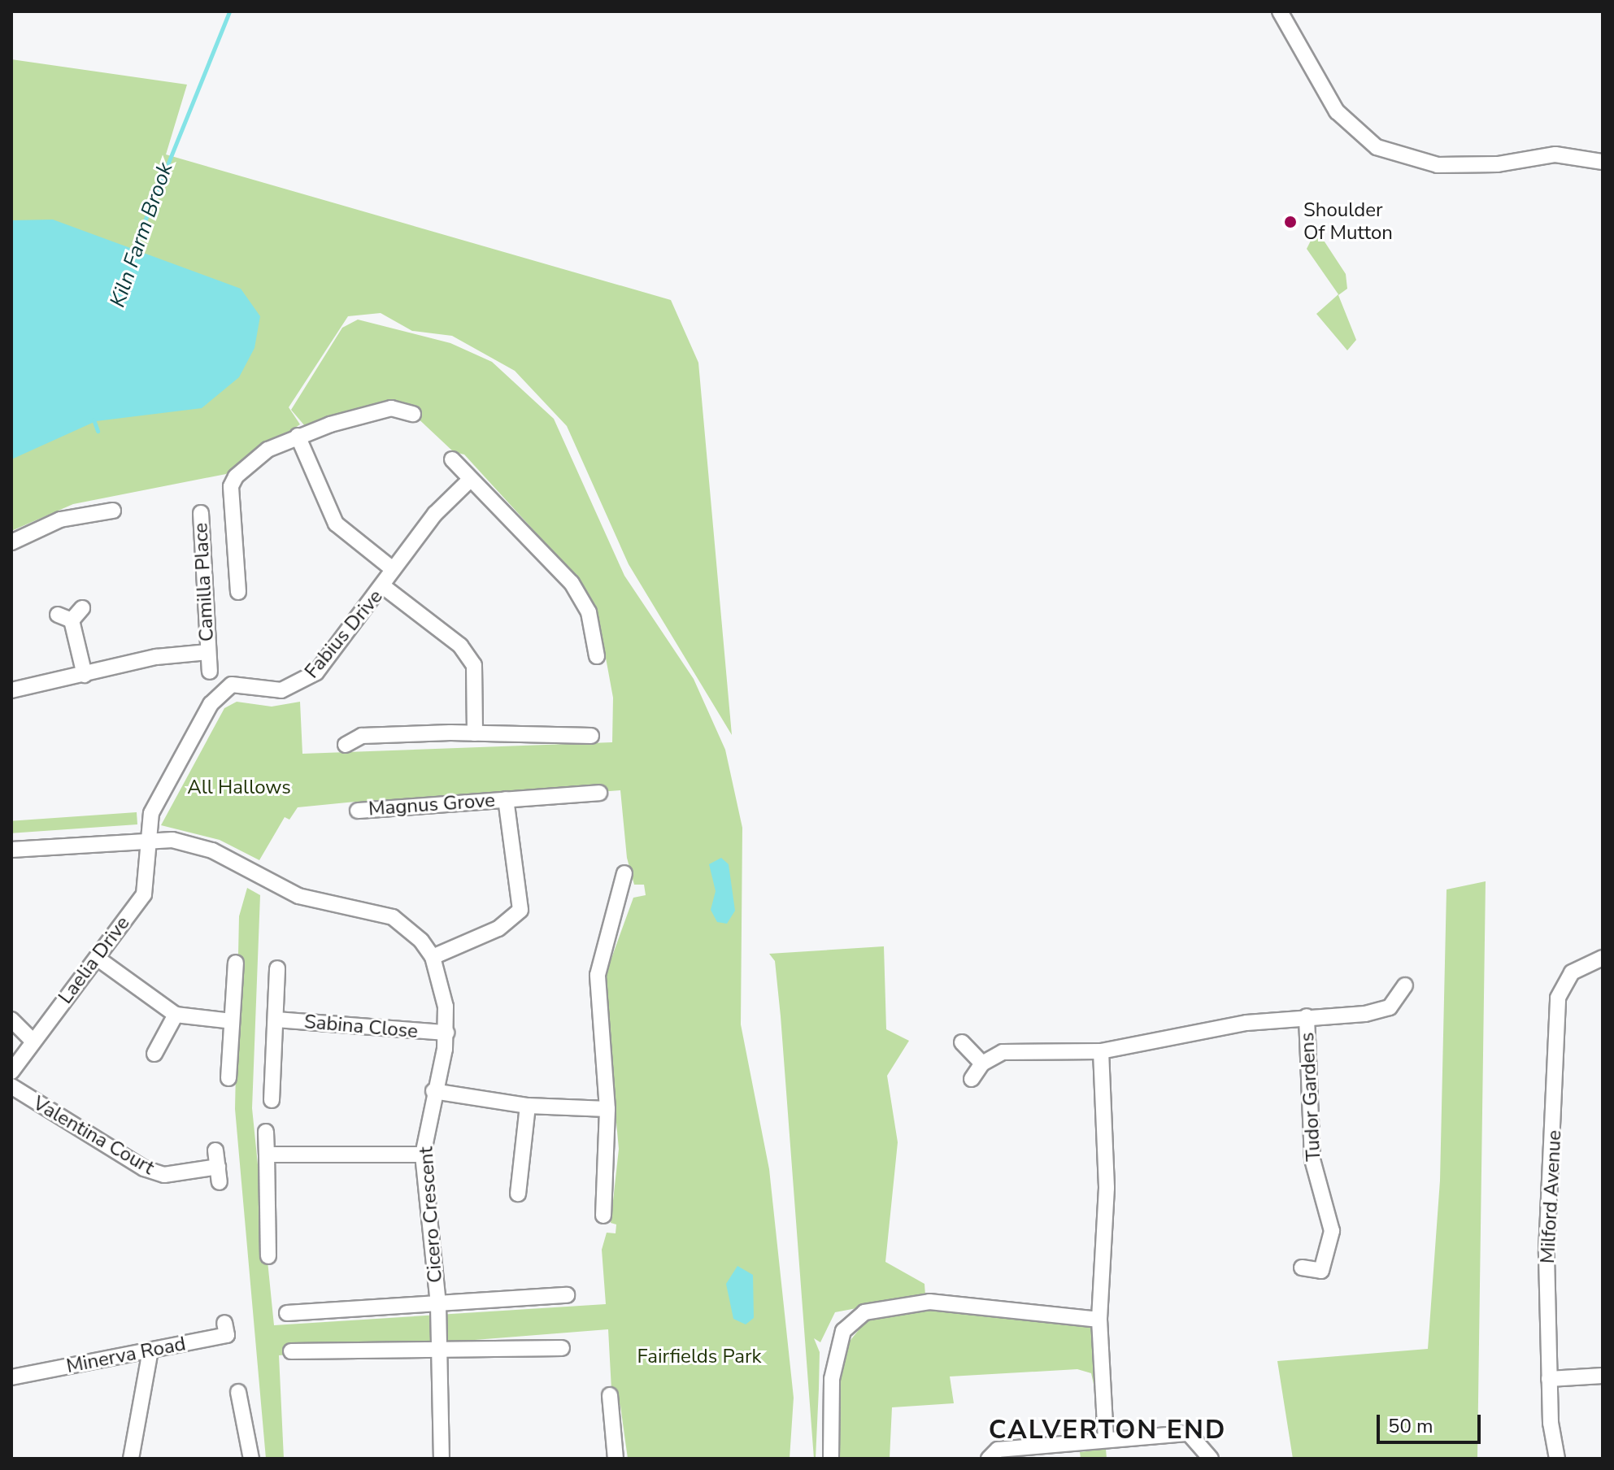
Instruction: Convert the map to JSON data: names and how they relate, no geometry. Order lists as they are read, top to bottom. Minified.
{"streets":{"street":["Camilla Place","Fabius Drive","Magnus Grove","Laelia Drive","Sabina Close","Tudor Gardens","Valentina Court","Milford Avenue","Cicero Crescent","Minerva Road"]},"crossings":[["Fabius Drive","Laelia Drive"],["Magnus Grove","Cicero Crescent"],["Sabina Close","Cicero Crescent"]],"districts":["CALVERTON END"],"water":["Kiln Farm Brook"],"parks":["All Hallows","Fairfields Park"],"places":["Shoulder Of Mutton"],"scale_bar":"50 m"}
